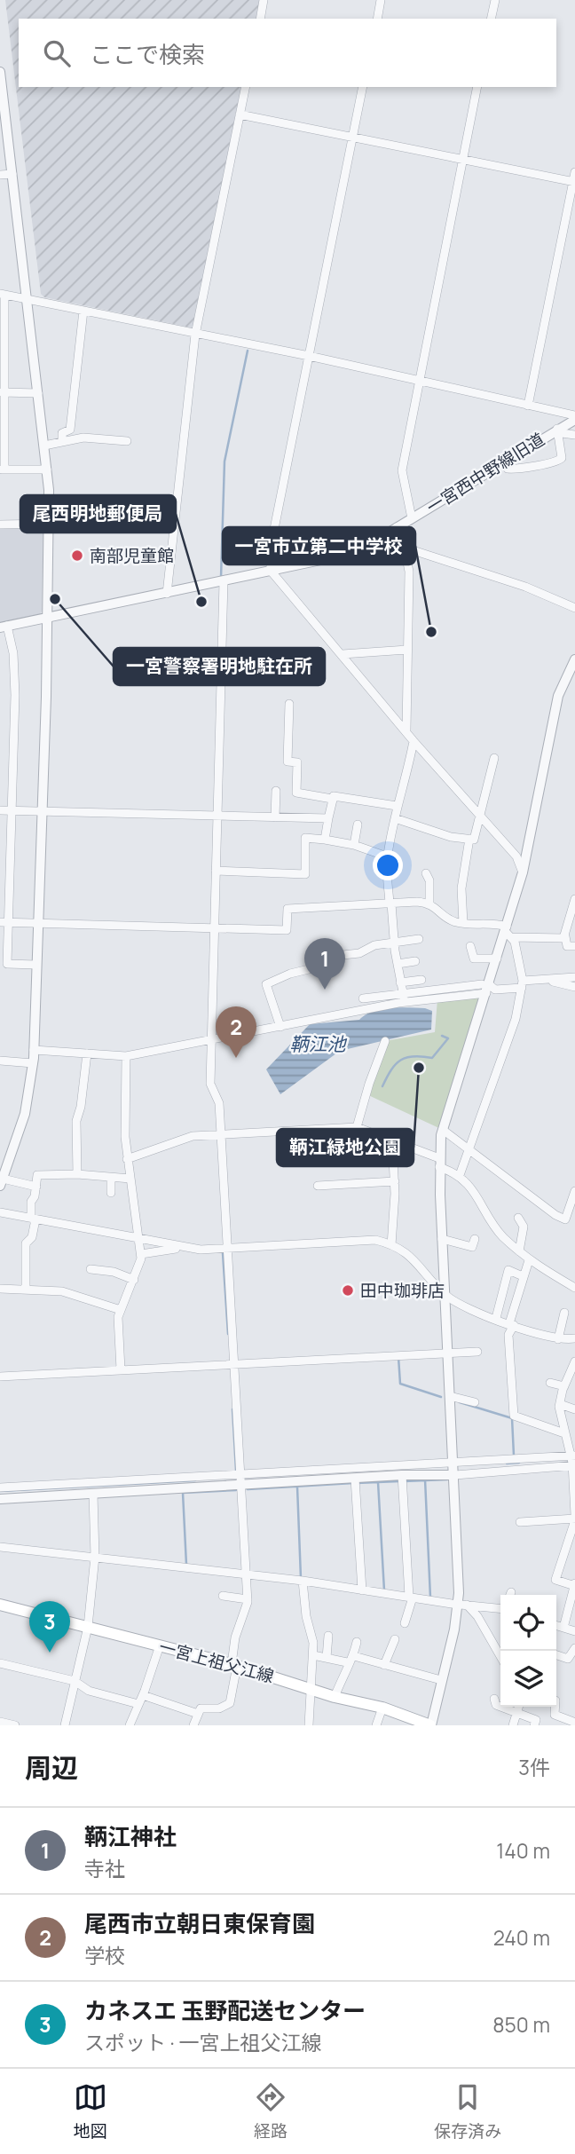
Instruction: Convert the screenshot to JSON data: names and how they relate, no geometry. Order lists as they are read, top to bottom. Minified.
{"streets":{"main road":["一宮上祖父江線"],"street":["一宮西中野線旧道"]},"water":["鞆江池"],"places":["南部児童館","一宮警察署明地駐在所","尾西明地郵便局","一宮市立第二中学校","鞆江緑地公園","田中珈琲店"],"page":{"search":"ここで検索","pins":["1","2","3"],"heading":["周辺","3件"],"list":[{"mark":"1","name":"鞆江神社","note":"寺社","value":"140 m"},{"mark":"2","name":"尾西市立朝日東保育園","note":"学校","value":"240 m"},{"mark":"3","name":"カネスエ 玉野配送センター","note":"スポット · 一宮上祖父江線","value":"850 m"}],"nav":["地図","経路","保存済み"]}}
